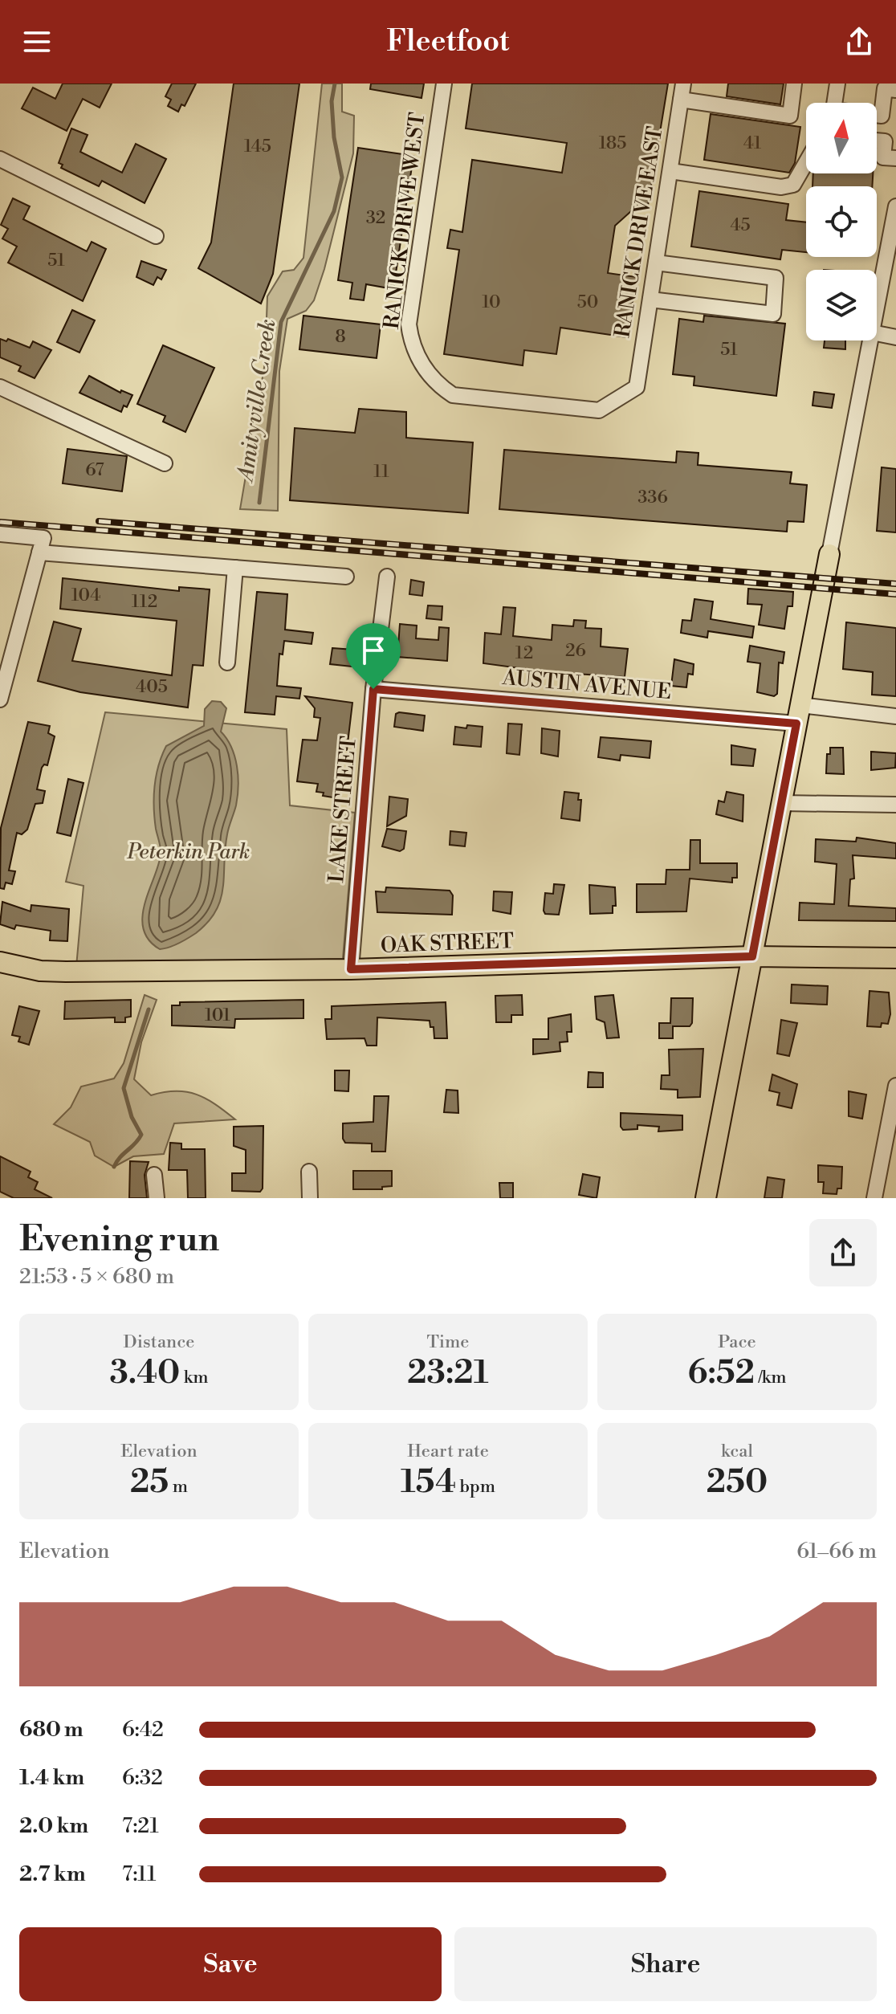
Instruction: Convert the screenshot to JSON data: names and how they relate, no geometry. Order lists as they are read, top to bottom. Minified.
{"streets":{"main road":["OAK STREET"],"street":["RANICK DRIVE WEST","RANICK DRIVE EAST","AUSTIN AVENUE","LAKE STREET"]},"crossings":[["RANICK DRIVE WEST","RANICK DRIVE EAST"],["AUSTIN AVENUE","LAKE STREET"],["LAKE STREET","OAK STREET"]],"water":["Amityville Creek"],"parks":["Peterkin Park"],"house_numbers":["185","41","145","32","45","51","10","50","8","51","67","11","336","104","112","26","12","405","101"],"north":"top","page":{"header":"Fleetfoot","heading":["Evening run","21:53 · 5 × 680 m"],"stats":[["Distance","3.40 km"],["Time","23:21"],["Pace","6:52 /km"],["Elevation","25 m"],["Heart rate","154 bpm"],["kcal","250"]],"chart":["Elevation","61–66 m"],"list":[{"name":"680 m","note":"6:42"},{"name":"1.4 km","note":"6:32"},{"name":"2.0 km","note":"7:21"},{"name":"2.7 km","note":"7:11"}],"buttons":["Save","Share"]}}
